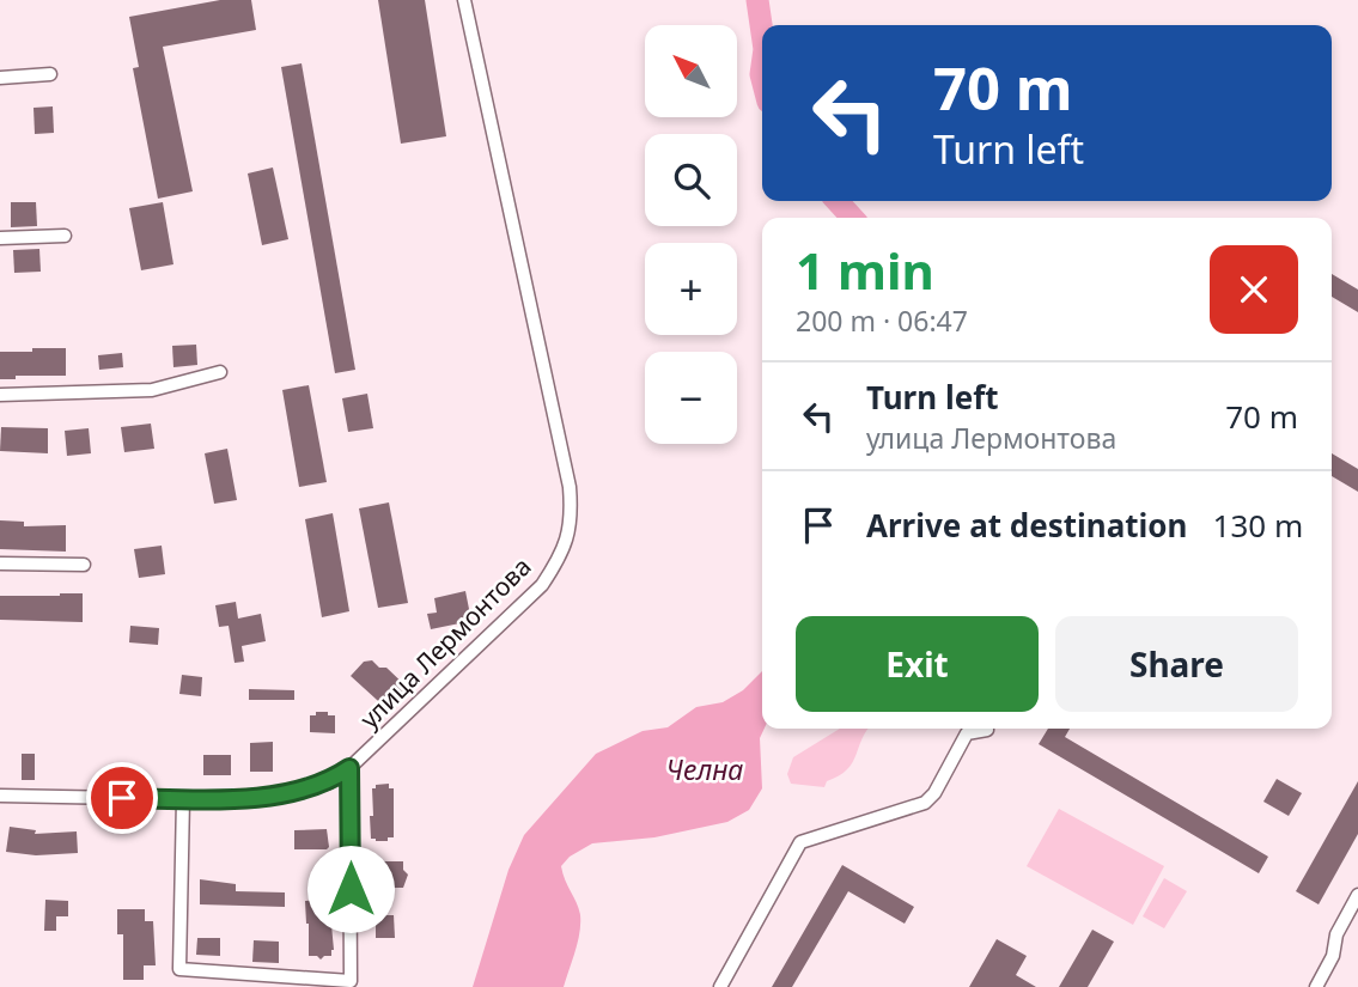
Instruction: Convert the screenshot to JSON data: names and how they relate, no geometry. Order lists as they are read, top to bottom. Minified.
{"streets":{"street":["улица Лермонтова"]},"water":["Челна"],"north":"top left","page":{"map_buttons":["+","−"],"turn":["70 m","Turn left"],"heading":["1 min","200 m · 06:47"],"list":[{"name":"Turn left","note":"улица Лермонтова","value":"70 m"},{"name":"Arrive at destination","value":"130 m"}],"buttons":["Exit","Share"]}}
